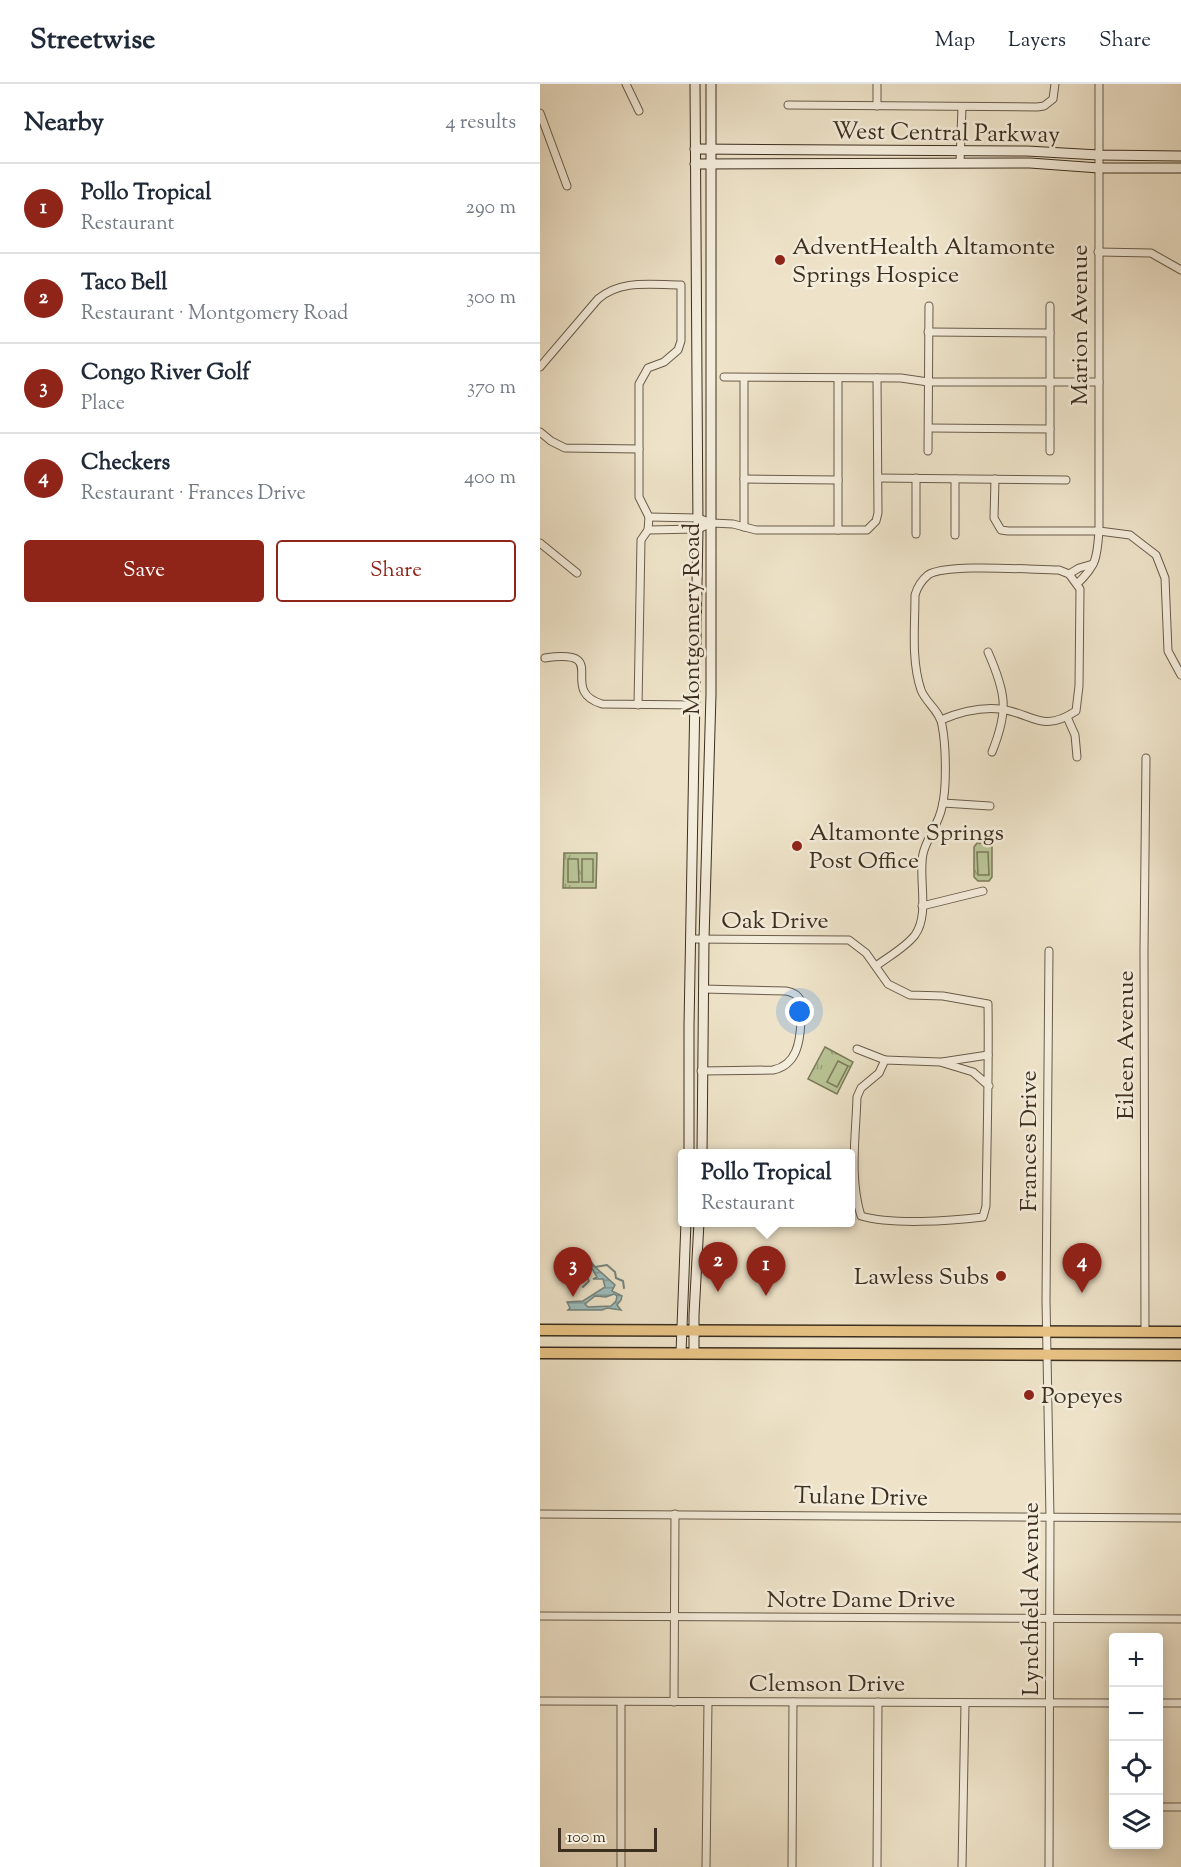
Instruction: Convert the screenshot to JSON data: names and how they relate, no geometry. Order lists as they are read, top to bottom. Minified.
{"streets":{"main road":["West Central Parkway","Montgomery Road"],"street":["Marion Avenue","Oak Drive","Eileen Avenue","Frances Drive","Tulane Drive","Notre Dame Drive","Lynchfield Avenue","Clemson Drive"]},"crossings":[["West Central Parkway","Marion Avenue"],["West Central Parkway","Montgomery Road"],["Montgomery Road","Oak Drive"],["Frances Drive","Lynchfield Avenue"],["Tulane Drive","Lynchfield Avenue"],["Notre Dame Drive","Lynchfield Avenue"],["Lynchfield Avenue","Clemson Drive"]],"places":["AdventHealth Altamonte Springs Hospice","Altamonte Springs Post Office","Lawless Subs","Popeyes"],"scale_bar":"100 m","page":{"header":"Streetwise","nav":["Map","Layers","Share"],"heading":["Nearby","4 results"],"list":[{"mark":"1","name":"Pollo Tropical","note":"Restaurant","value":"290 m"},{"mark":"2","name":"Taco Bell","note":"Restaurant · Montgomery Road","value":"300 m"},{"mark":"3","name":"Congo River Golf","note":"Place","value":"370 m"},{"mark":"4","name":"Checkers","note":"Restaurant · Frances Drive","value":"400 m"}],"buttons":["Save","Share"],"popup":["Pollo Tropical","Restaurant"],"pins":["2","4","1","3"],"map_buttons":["+","−"],"scale":"100 m"}}
